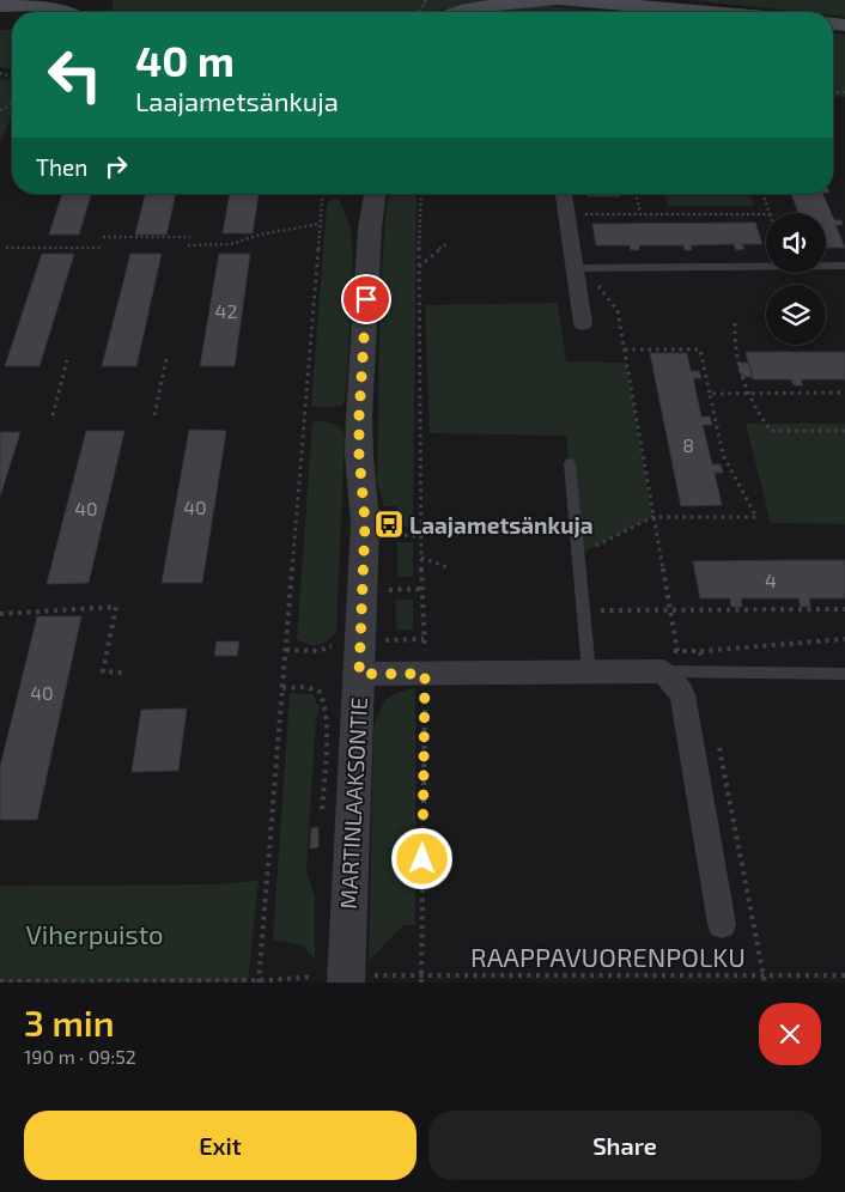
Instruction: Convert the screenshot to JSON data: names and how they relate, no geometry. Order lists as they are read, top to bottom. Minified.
{"streets":{"street":["MARTINLAAKSONTIE"],"path":["RAAPPAVUORENPOLKU"]},"crossings":[["MARTINLAAKSONTIE","RAAPPAVUORENPOLKU"]],"parks":["Viherpuisto"],"places":{"bus stop":["Laajametsänkuja"]},"house_numbers":["42","8","40","40","4","40"],"page":{"turn":["40 m","Laajametsänkuja"],"then":"Then","heading":["3 min","190 m · 09:52"],"buttons":["Exit","Share"]}}
